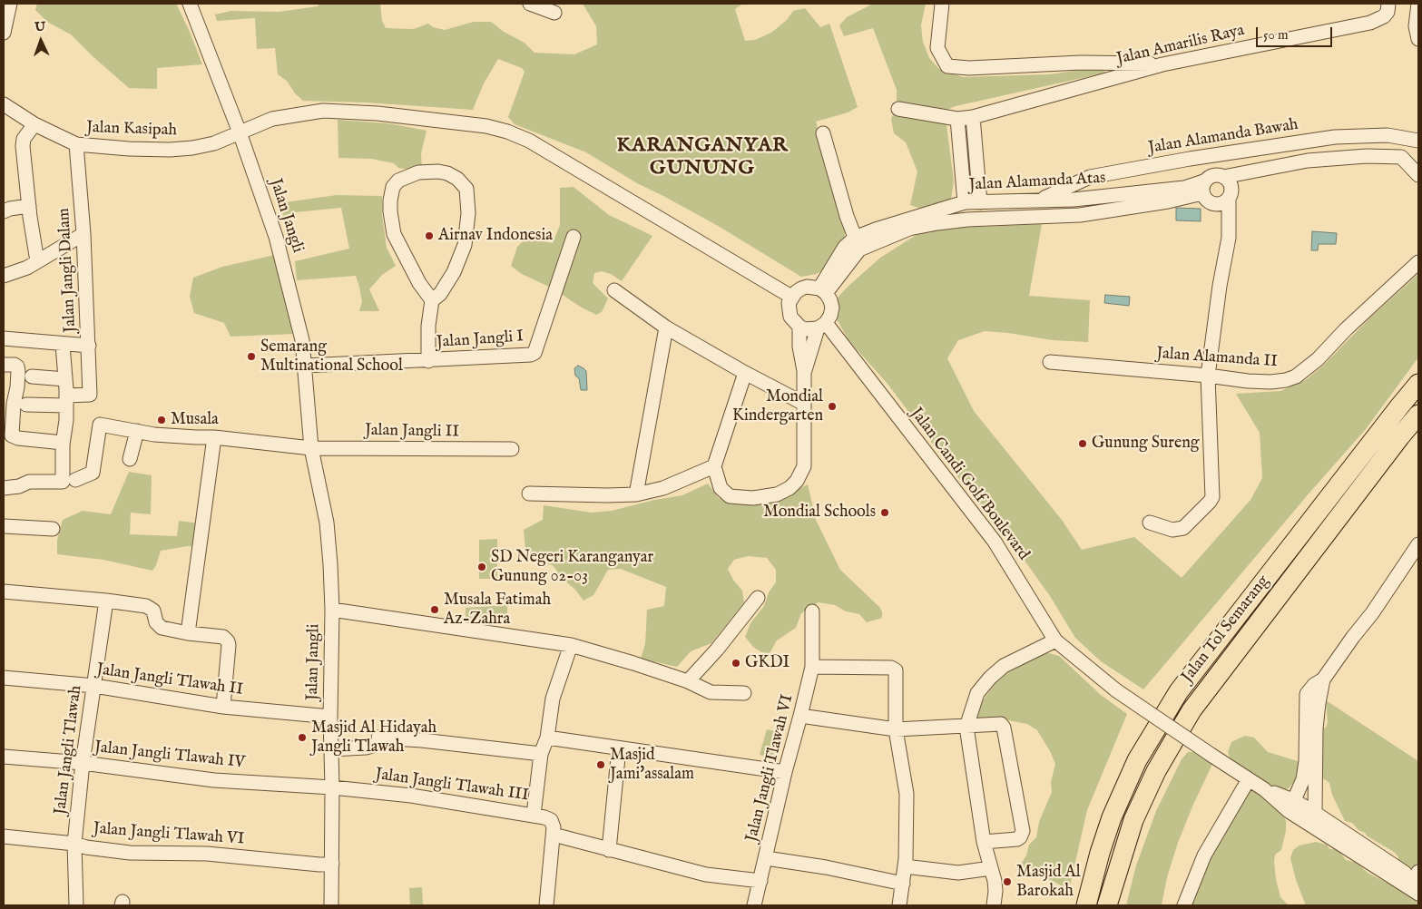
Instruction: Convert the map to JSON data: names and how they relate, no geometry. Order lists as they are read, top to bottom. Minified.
{"streets":{"highway":["Jalan Tol Semarang"],"street":["Jalan Amarilis Raya","Jalan Kasipah","Jalan Alamanda Bawah","Jalan Alamanda Atas","Jalan Jangli","Jalan Jangli Dalam","Jalan Jangli I","Jalan Alamanda II","Jalan Jangli II","Jalan Candi Golf Boulevard","Jalan Jangli Tlawah II","Jalan Jangli Tlawah","Jalan Jangli Tlawah IV","Jalan Jangli Tlawah VI","Jalan Jangli Tlawah III"]},"crossings":[["Jalan Kasipah","Jalan Jangli"],["Jalan Kasipah","Jalan Jangli Dalam"],["Jalan Alamanda Bawah","Jalan Alamanda Atas"],["Jalan Alamanda Atas","Jalan Candi Golf Boulevard"],["Jalan Jangli","Jalan Jangli I"],["Jalan Jangli","Jalan Jangli II"],["Jalan Jangli","Jalan Jangli Tlawah II"],["Jalan Jangli","Jalan Jangli Tlawah IV"],["Jalan Jangli","Jalan Jangli Tlawah VI"],["Jalan Jangli","Jalan Jangli Tlawah III"],["Jalan Jangli Tlawah II","Jalan Jangli Tlawah"],["Jalan Jangli Tlawah","Jalan Jangli Tlawah IV"],["Jalan Jangli Tlawah","Jalan Jangli Tlawah VI"],["Jalan Jangli Tlawah IV","Jalan Jangli Tlawah III"]],"districts":["KARANGANYAR GUNUNG"],"places":["Airnav Indonesia","Semarang Multinational School","Mondial Kindergarten","Musala","Gunung Sureng","Mondial Schools","SD Negeri Karanganyar Gunung 02-03","Musala Fatimah Az-Zahra","GKDI","Masjid Al Hidayah Jangli Tlawah","Masjid Jami'assalam","Masjid Al Barokah"],"scale_bar":"50 m","north":"top"}
